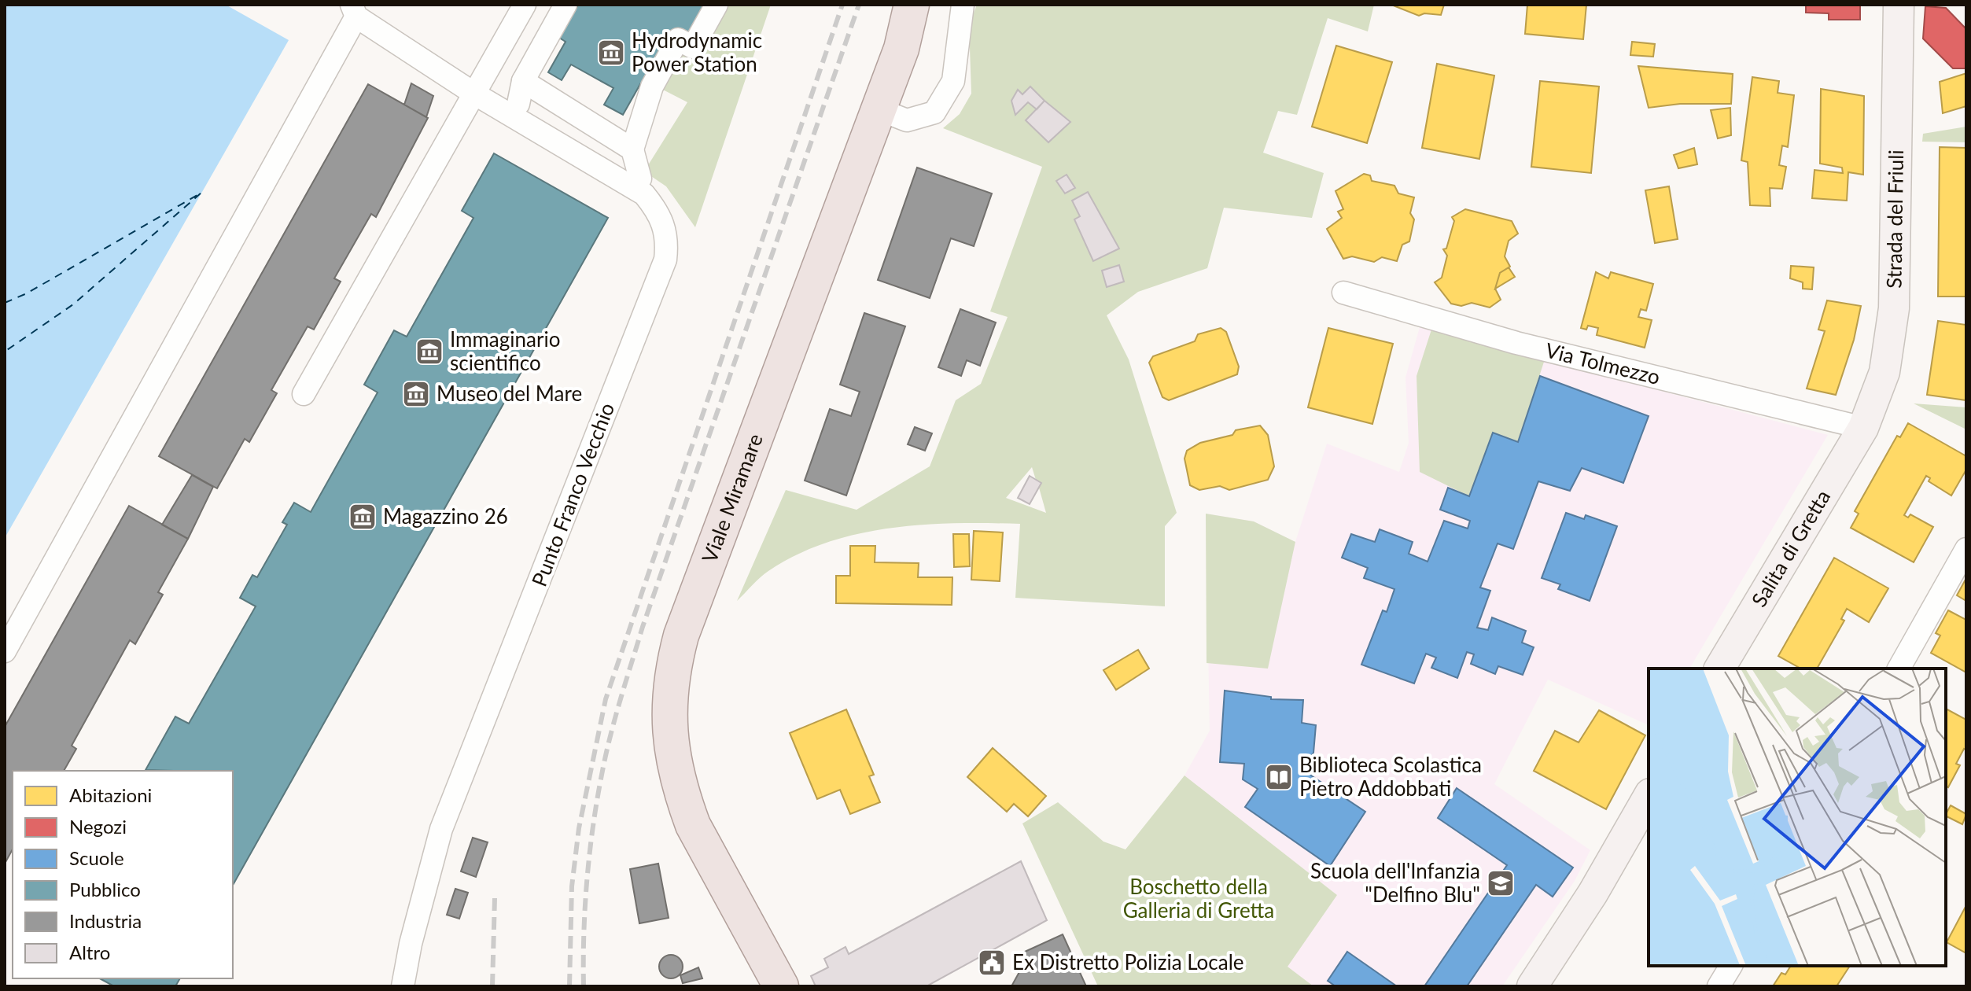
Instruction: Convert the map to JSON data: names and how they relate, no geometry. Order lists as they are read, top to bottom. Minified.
{"streets":{"main road":["Strada del Friuli","Viale Miramare","Salita di Gretta"],"street":["Via Tolmezzo","Punto Franco Vecchio"]},"crossings":[["Strada del Friuli","Via Tolmezzo"],["Strada del Friuli","Salita di Gretta"],["Via Tolmezzo","Salita di Gretta"]],"parks":["Boschetto della Galleria di Gretta"],"places":{"museum":["Hydrodynamic Power Station","Immaginario scientifico","Museo del Mare","Magazzino 26"],"library":["Biblioteca Scolastica Pietro Addobbati"],"school or university":["Scuola dell'Infanzia \"Delfino Blu\""],"public building":["Ex Distretto Polizia Locale"]},"legend":["Abitazioni","Negozi","Scuole","Pubblico","Industria","Altro"]}
